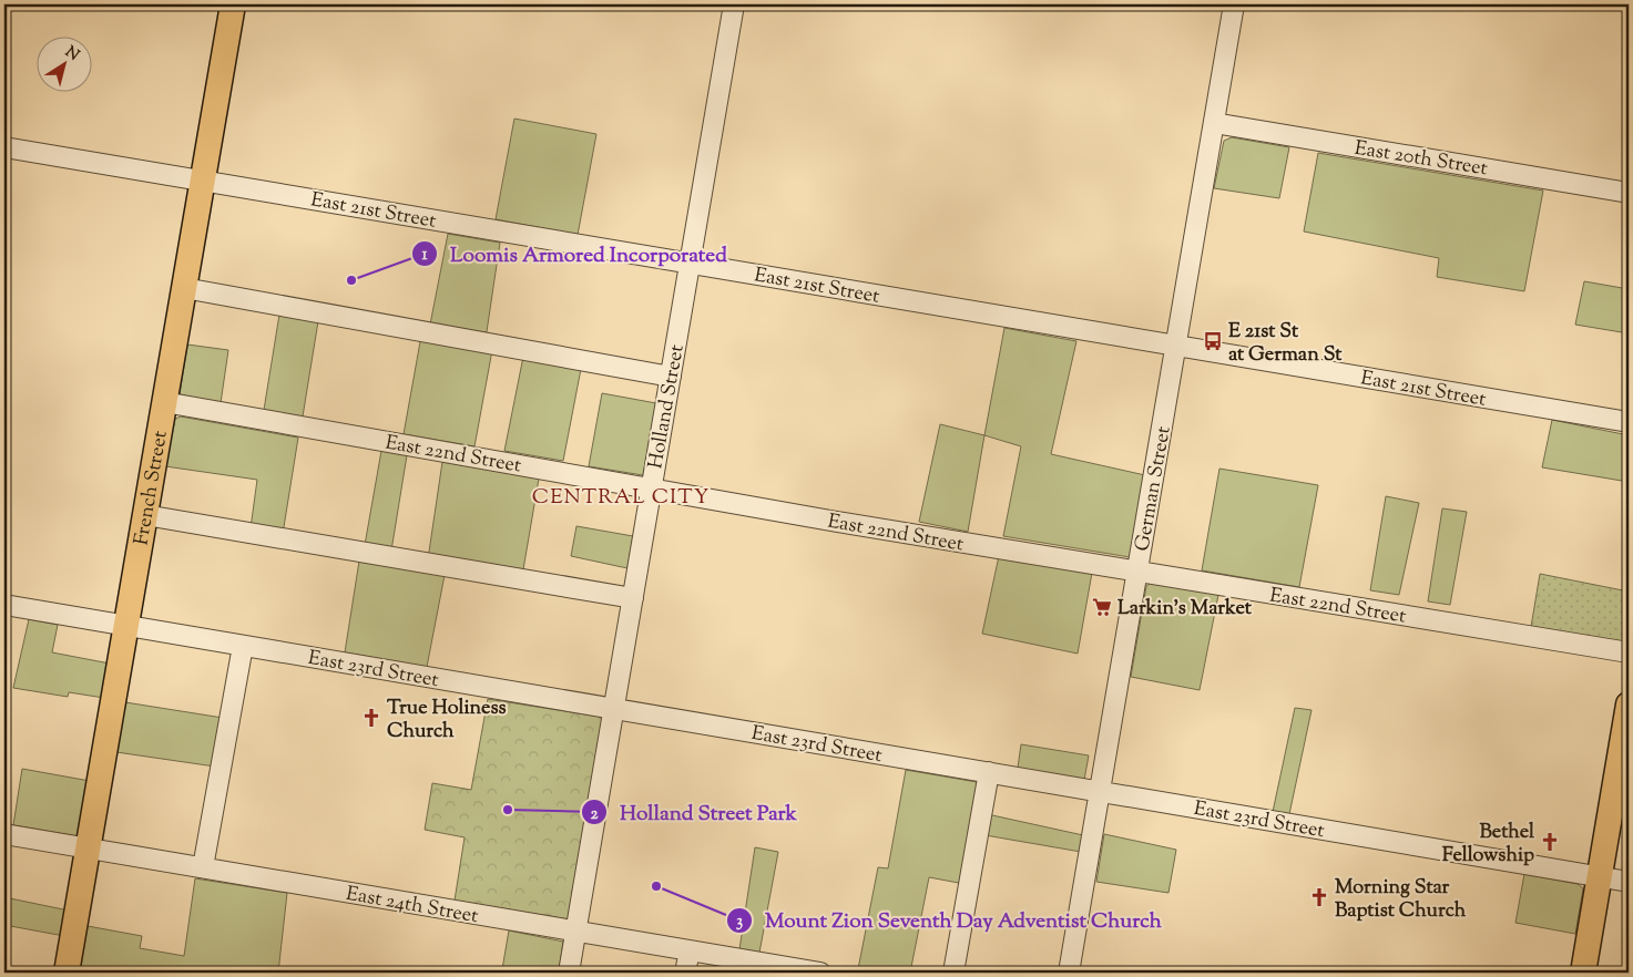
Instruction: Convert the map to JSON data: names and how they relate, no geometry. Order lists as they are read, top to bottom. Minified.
{"streets":{"main road":["French Street"],"street":["East 20th Street","East 21st Street","Holland Street","East 22nd Street","German Street","East 23rd Street","East 24th Street"]},"crossings":[["East 20th Street","German Street"],["East 21st Street","Holland Street"],["East 21st Street","French Street"],["East 21st Street","German Street"],["Holland Street","East 22nd Street"],["Holland Street","East 23rd Street"],["Holland Street","East 24th Street"],["East 22nd Street","French Street"],["East 22nd Street","German Street"],["French Street","East 23rd Street"],["French Street","East 24th Street"],["German Street","East 23rd Street"]],"districts":["CENTRAL CITY"],"places":{"other":["Loomis Armored Incorporated","Holland Street Park","Mount Zion Seventh Day Adventist Church"],"bus stop":["E 21st St at German St"],"supermarket":["Larkin's Market"],"church":["True Holiness Church","Bethel Fellowship","Morning Star Baptist Church"]},"north":"top right"}
